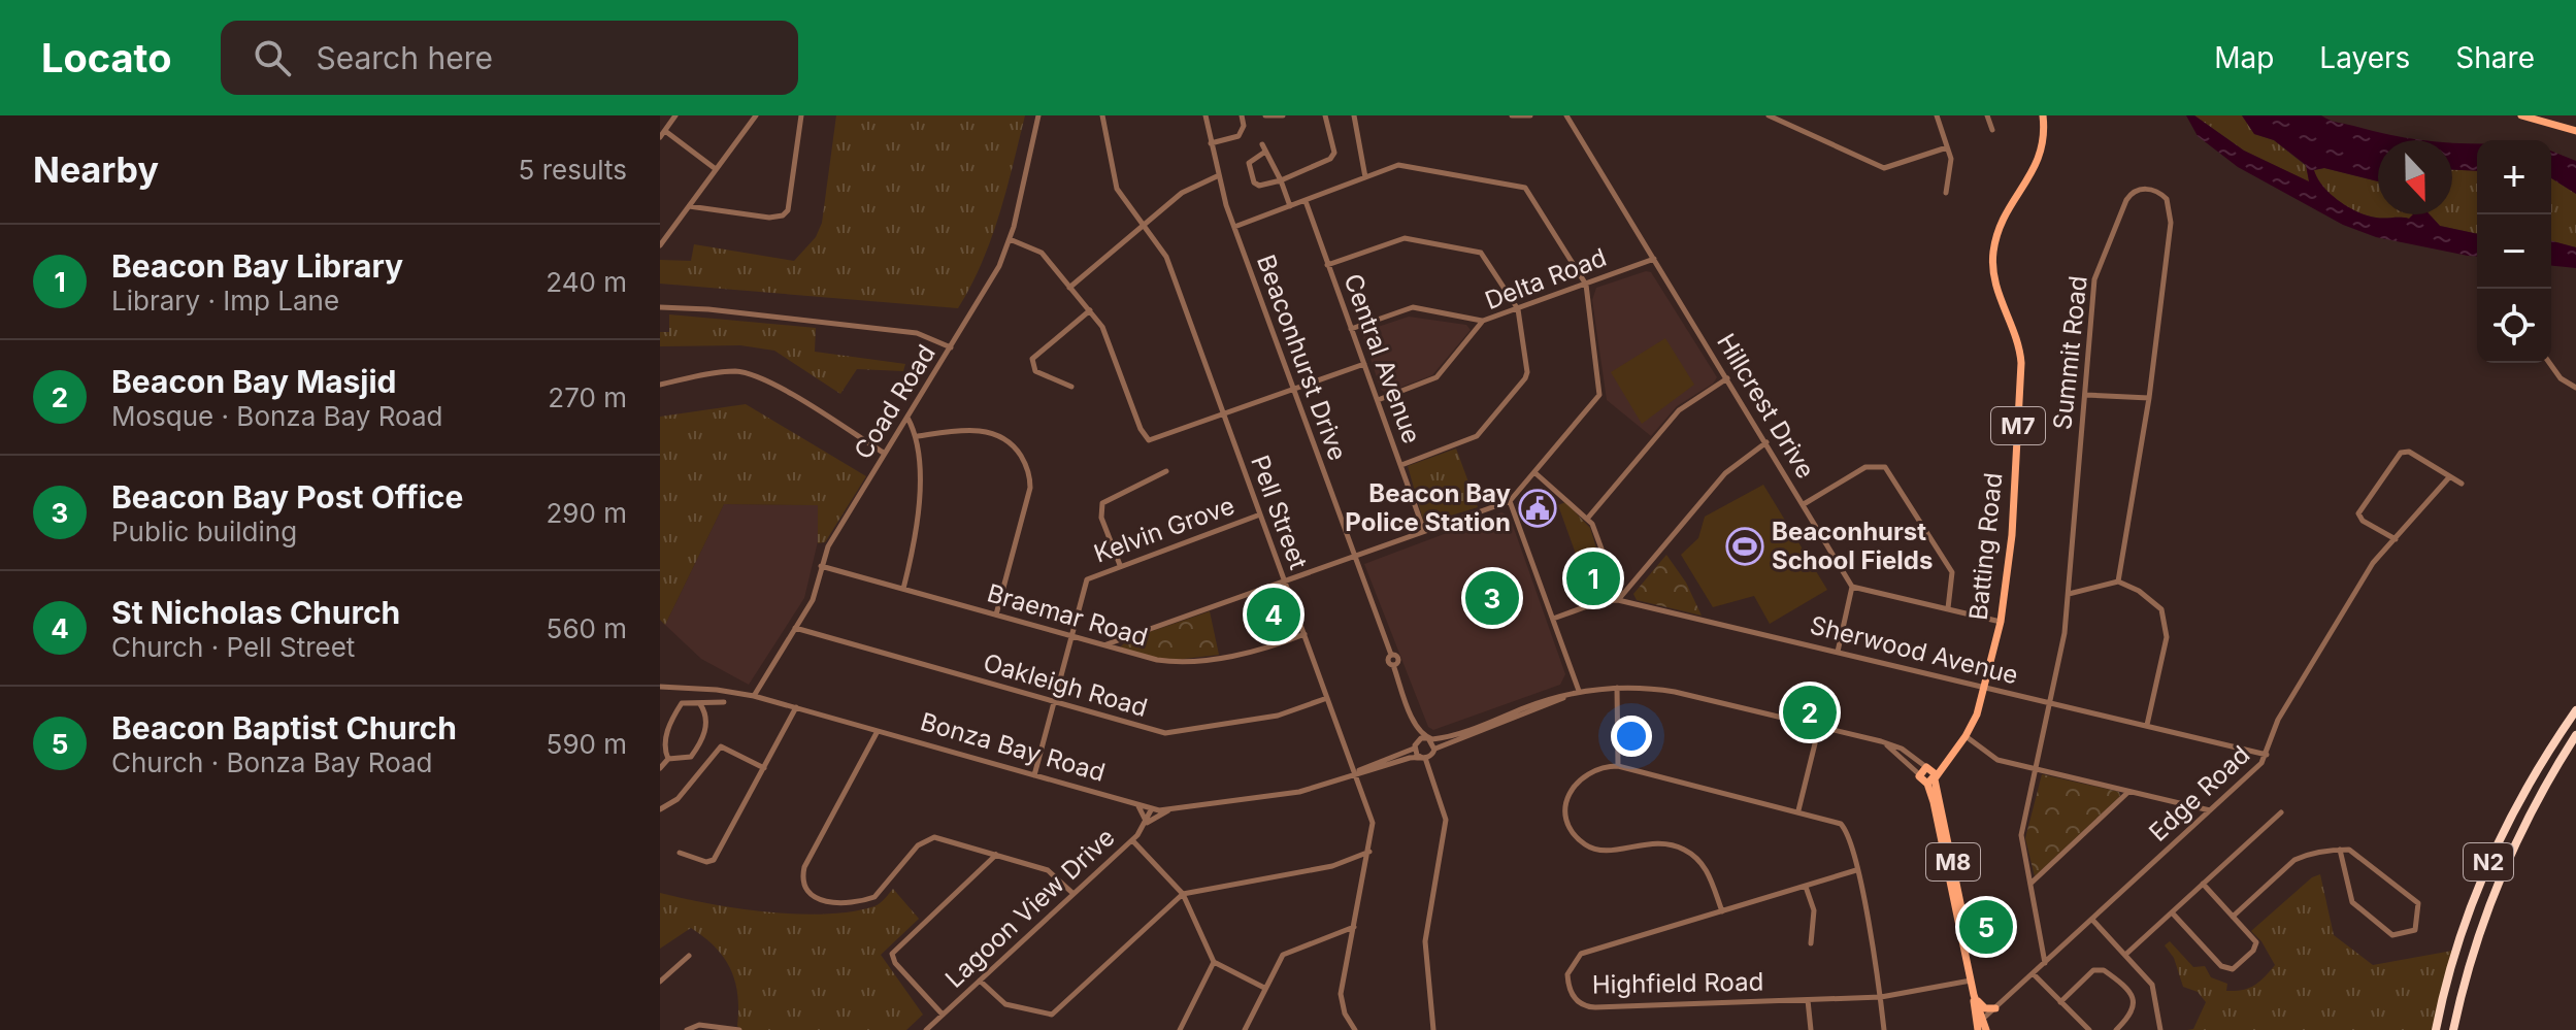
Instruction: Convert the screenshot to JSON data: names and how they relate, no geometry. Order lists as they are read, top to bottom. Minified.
{"streets":{"highway":["N2"],"main road":["M7","Batting Road","M8"],"street":["Delta Road","Summit Road","Beaconhurst Drive","Central Avenue","Coad Road","Hillcrest Drive","Pell Street","Kelvin Grove","Braemar Road","Sherwood Avenue","Oakleigh Road","Bonza Bay Road","Edge Road","Lagoon View Drive","Highfield Road"]},"crossings":[["Delta Road","Central Avenue"],["Delta Road","Hillcrest Drive"],["Summit Road","Sherwood Avenue"],["Summit Road","Edge Road"],["Coad Road","Braemar Road"],["Coad Road","Oakleigh Road"],["Coad Road","Bonza Bay Road"],["Pell Street","Kelvin Grove"],["Pell Street","Braemar Road"],["Pell Street","Oakleigh Road"],["Pell Street","Bonza Bay Road"],["Kelvin Grove","Braemar Road"],["Kelvin Grove","Oakleigh Road"],["Kelvin Grove","Bonza Bay Road"],["Batting Road","Sherwood Avenue"],["Batting Road","M8"],["Sherwood Avenue","Edge Road"],["Bonza Bay Road","Lagoon View Drive"],["Edge Road","M8"],["M8","Highfield Road"]],"places":{"public building":["Beacon Bay Police Station"],"sports":["Beaconhurst School Fields"]},"north":"bottom","page":{"header":"Locato","search":"Search here","nav":["Map","Layers","Share"],"heading":["Nearby","5 results"],"map_buttons":["+","−"],"list":[{"mark":"1","name":"Beacon Bay Library","note":"Library · Imp Lane","value":"240 m"},{"mark":"2","name":"Beacon Bay Masjid","note":"Mosque · Bonza Bay Road","value":"270 m"},{"mark":"3","name":"Beacon Bay Post Office","note":"Public building","value":"290 m"},{"mark":"4","name":"St Nicholas Church","note":"Church · Pell Street","value":"560 m"},{"mark":"5","name":"Beacon Baptist Church","note":"Church · Bonza Bay Road","value":"590 m"}],"pins":["1","3","4","2","5"]}}
